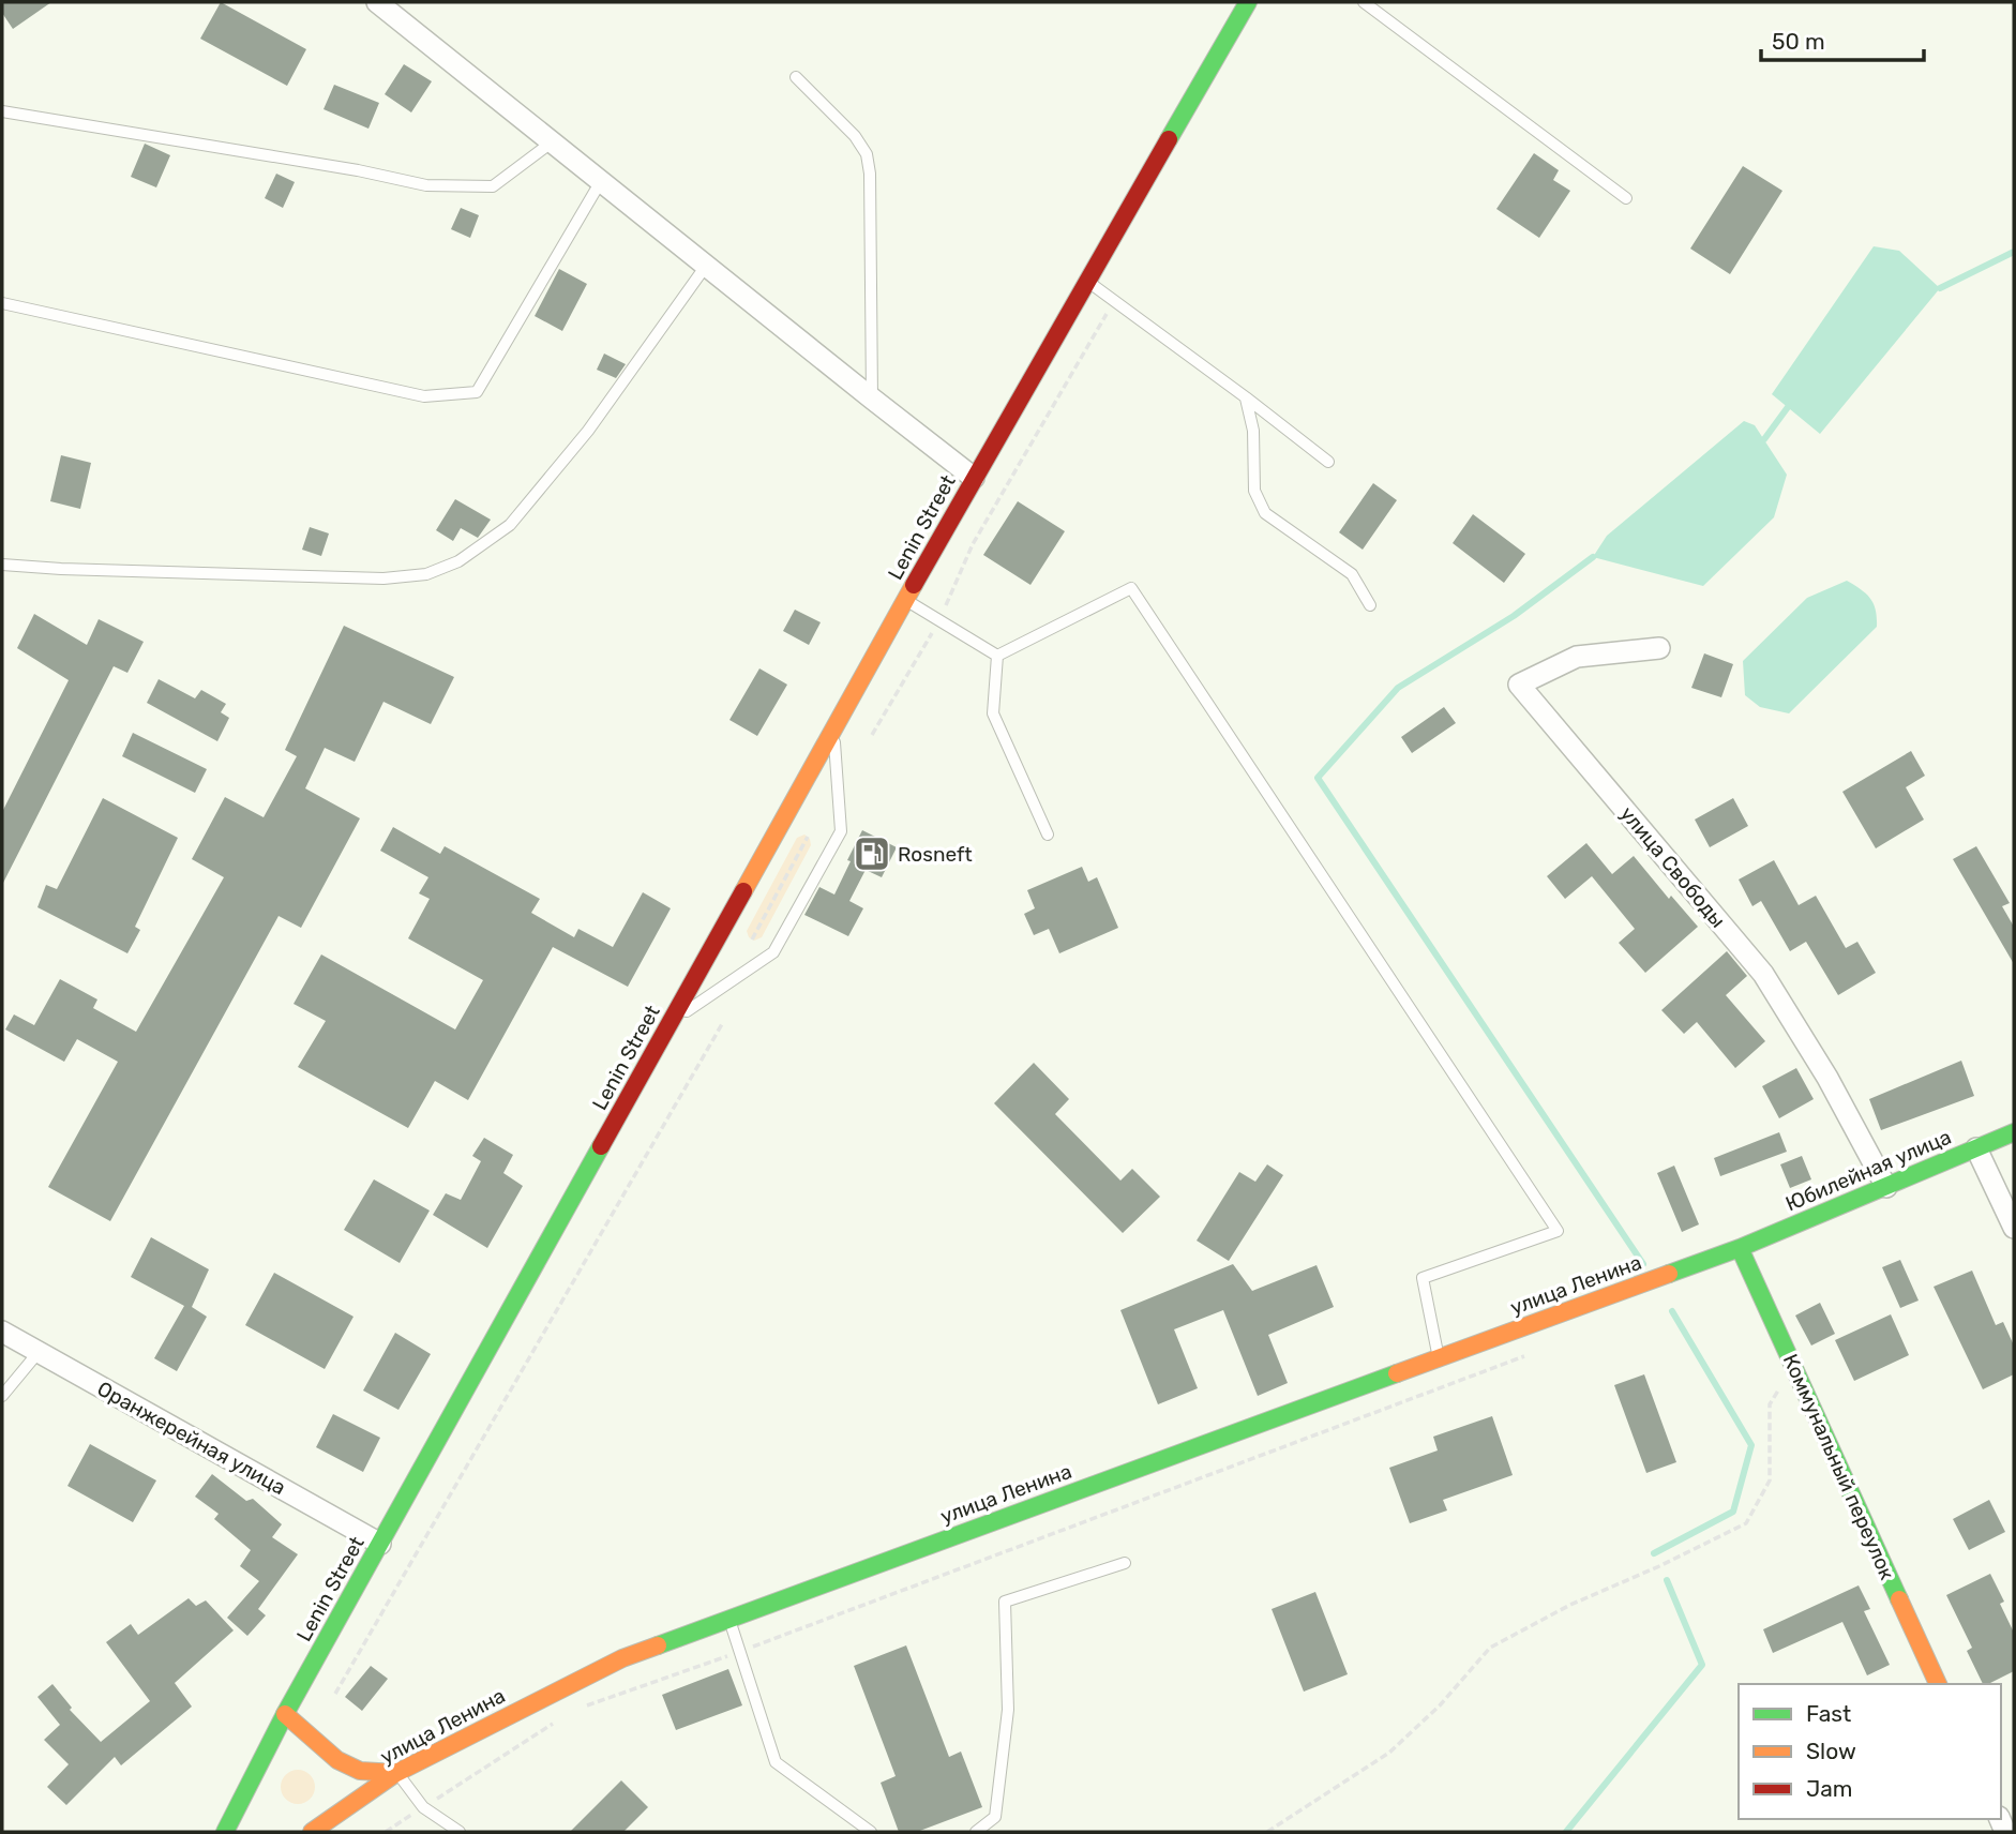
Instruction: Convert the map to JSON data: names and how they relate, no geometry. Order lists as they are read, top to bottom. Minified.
{"streets":{"street":["Lenin Street","улица Свободы","Юбилейная улица","улица Ленина","Оранжерейная улица","Коммунальный переулок"]},"crossings":[["Lenin Street","Оранжерейная улица"],["улица Свободы","Юбилейная улица"],["Юбилейная улица","улица Ленина"],["Юбилейная улица","Коммунальный переулок"],["улица Ленина","Коммунальный переулок"]],"places":{"fuel station":["Rosneft"]},"legend":["Fast","Slow","Jam"],"scale_bar":"50 m"}
